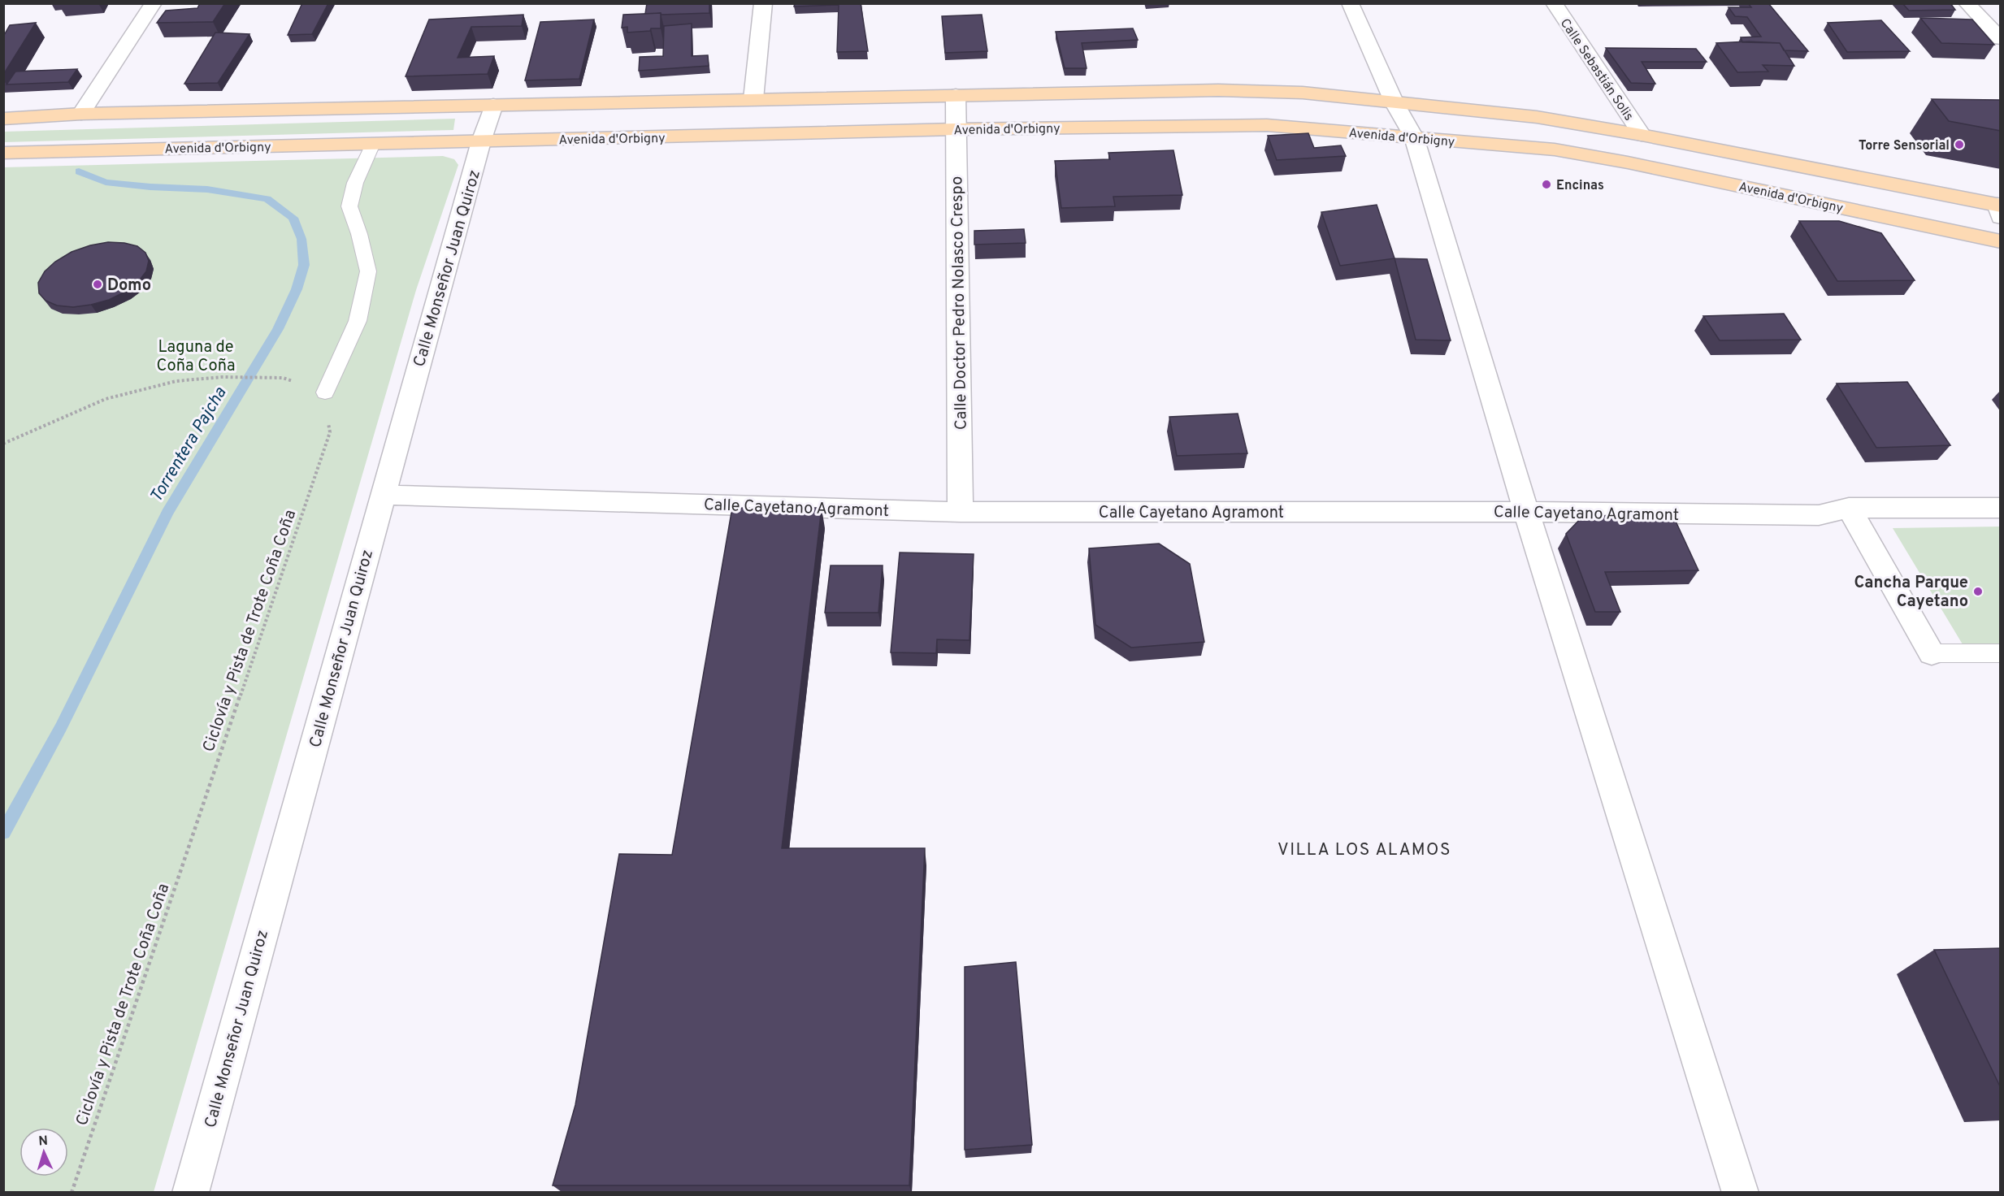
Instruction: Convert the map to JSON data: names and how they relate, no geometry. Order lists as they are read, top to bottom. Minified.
{"streets":{"main road":["Avenida d'Orbigny"],"street":["Calle Sebastián Solis","Calle Monseñor Juan Quiroz","Calle Doctor Pedro Nolasco Crespo","Calle Cayetano Agramont"],"path":["Ciclovía y Pista de Trote Coña Coña"]},"crossings":[["Calle Sebastián Solis","Avenida d'Orbigny"],["Avenida d'Orbigny","Calle Monseñor Juan Quiroz"],["Avenida d'Orbigny","Calle Doctor Pedro Nolasco Crespo"],["Calle Monseñor Juan Quiroz","Calle Cayetano Agramont"],["Calle Doctor Pedro Nolasco Crespo","Calle Cayetano Agramont"]],"districts":["VILLA LOS ALAMOS"],"water":["Torrentera Pajcha"],"parks":["Laguna de Coña Coña"],"places":["Torre Sensorial","Encinas","Domo","Cancha Parque Cayetano"],"north":"top"}
